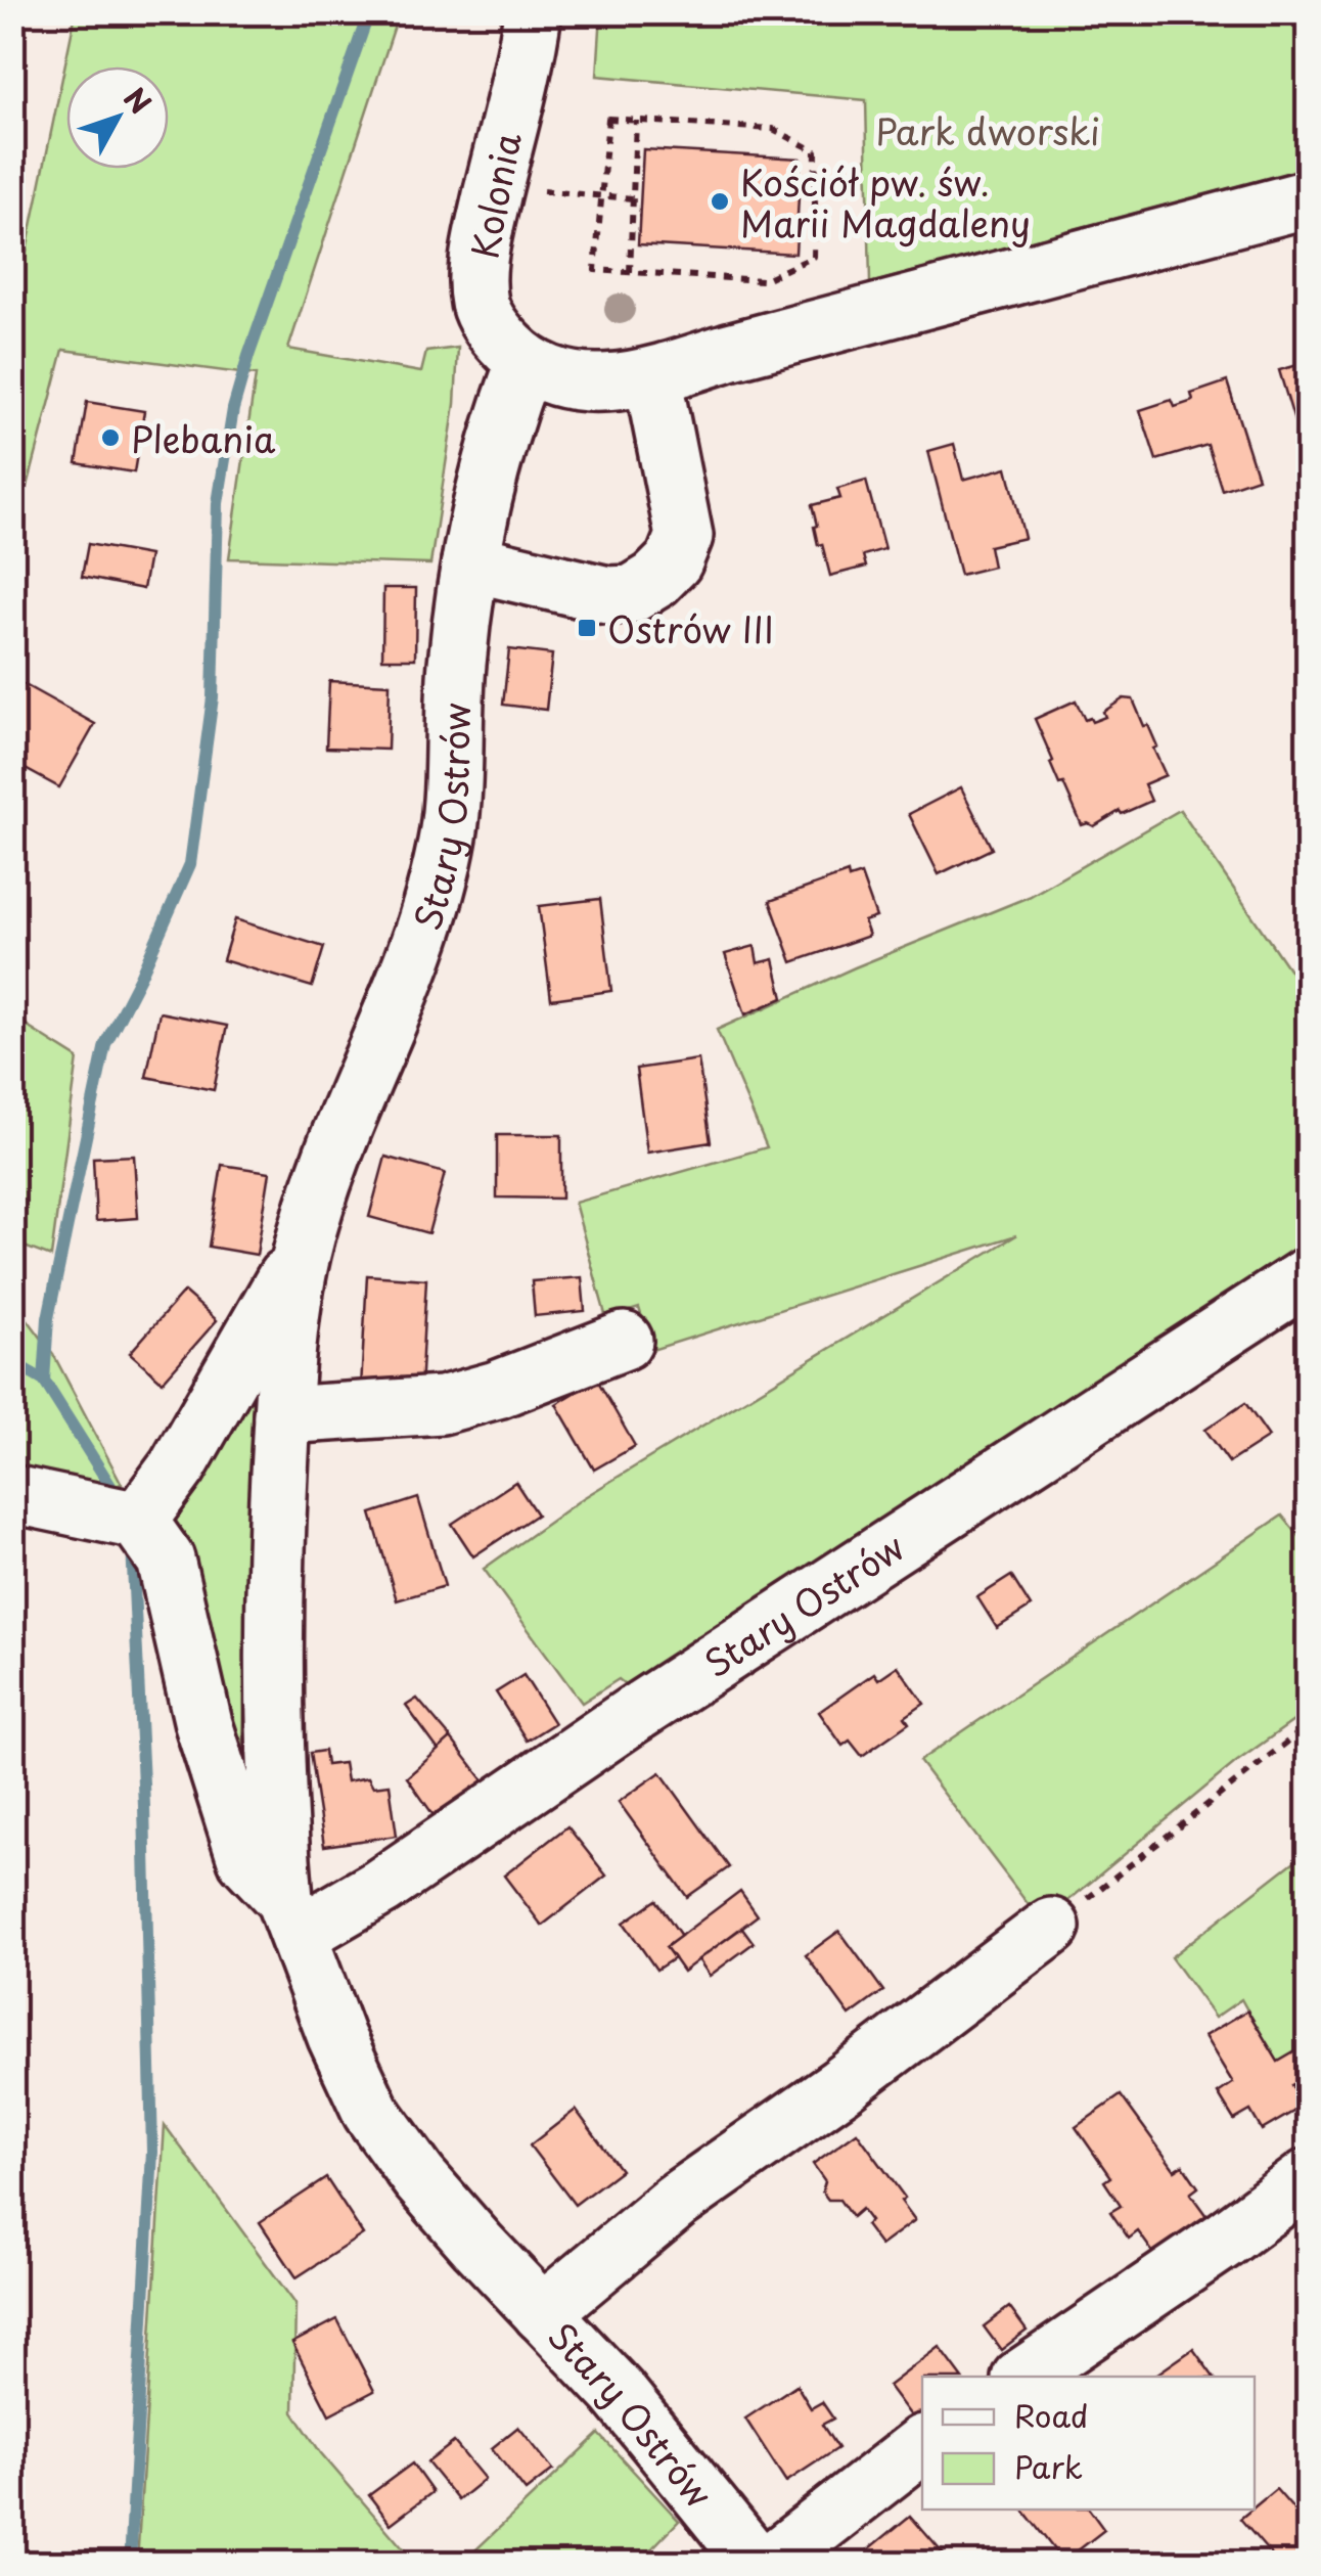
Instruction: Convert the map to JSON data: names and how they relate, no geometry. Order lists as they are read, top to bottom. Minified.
{"streets":{"street":["Kolonia","Stary Ostrów"]},"crossings":[["Kolonia","Stary Ostrów"]],"parks":["Park dworski"],"places":{"other":["Kościół pw. św. Marii Magdaleny","Plebania"],"transit":["Ostrów III"]},"legend":["Road","Park"],"north":"top right"}
